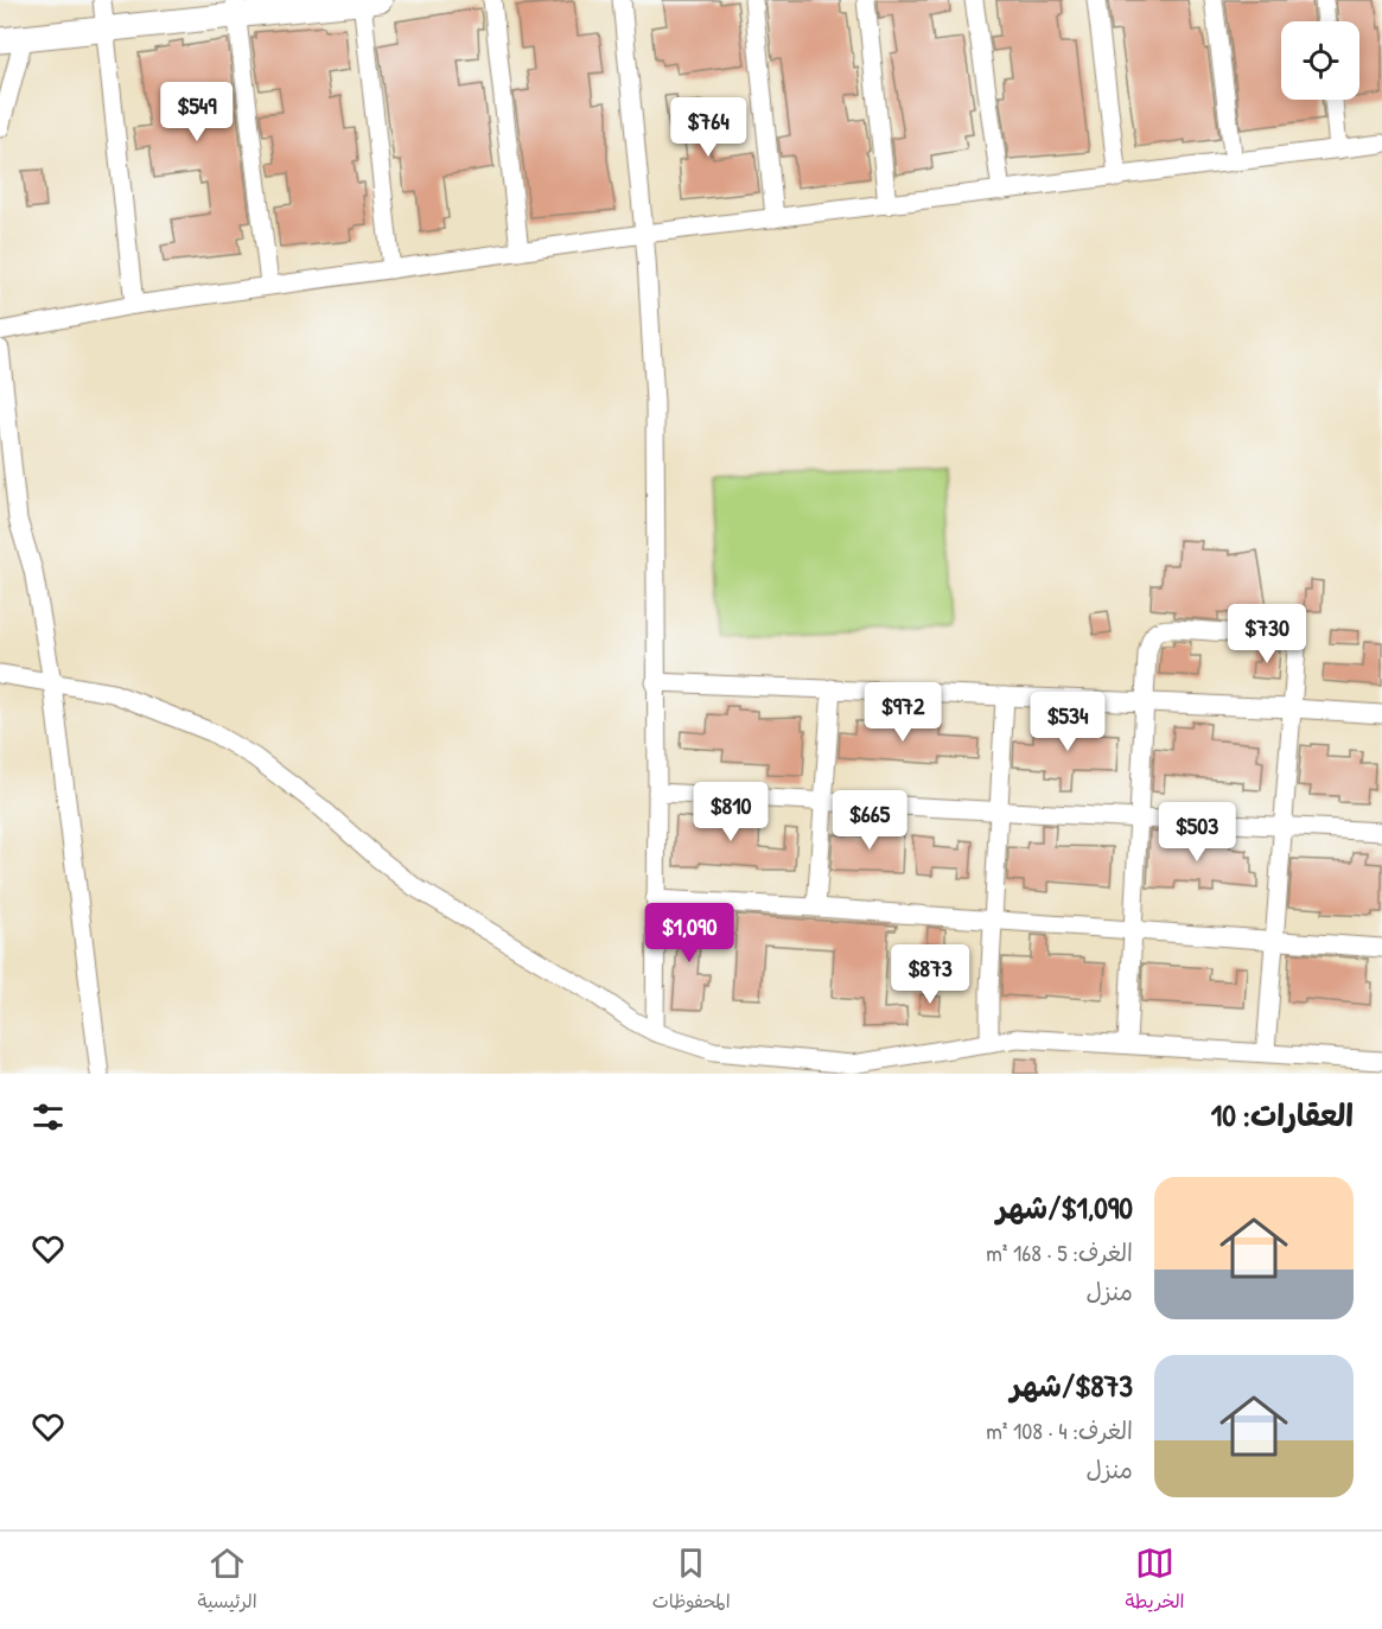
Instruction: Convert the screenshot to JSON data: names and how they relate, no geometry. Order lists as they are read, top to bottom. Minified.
{"page":{"price":["$549","$764","$730","$972","$534","$810","$665","$503","$1,090","$873"],"heading":"العقارات: 10","list":[{"name":"$1,090/شهر","note":"الغرف: 5 · 168 m² · منزل"},{"name":"$873/شهر","note":"الغرف: 4 · 108 m² · منزل"}],"tabs":["الخريطة","المحفوظات","الرئيسية"]}}
